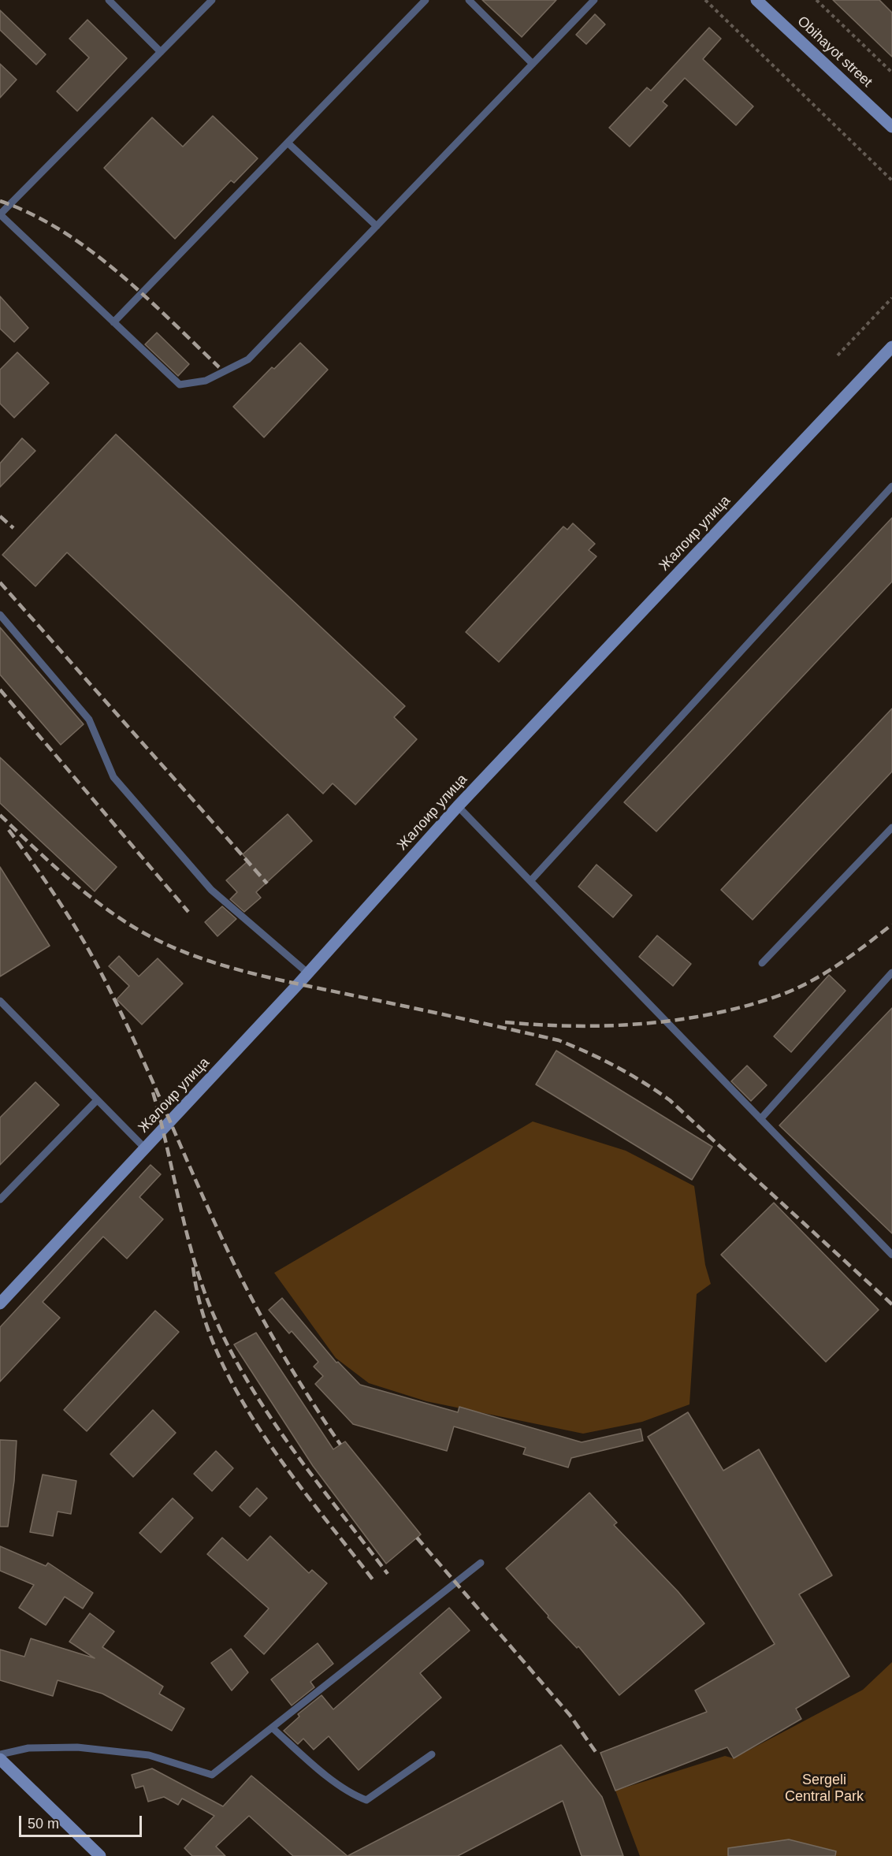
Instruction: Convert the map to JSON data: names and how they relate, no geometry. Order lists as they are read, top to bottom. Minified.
{"streets":{"street":["Obihayot street","Жалоир улица"]},"parks":["Sergeli Central Park"],"scale_bar":"50 m"}
